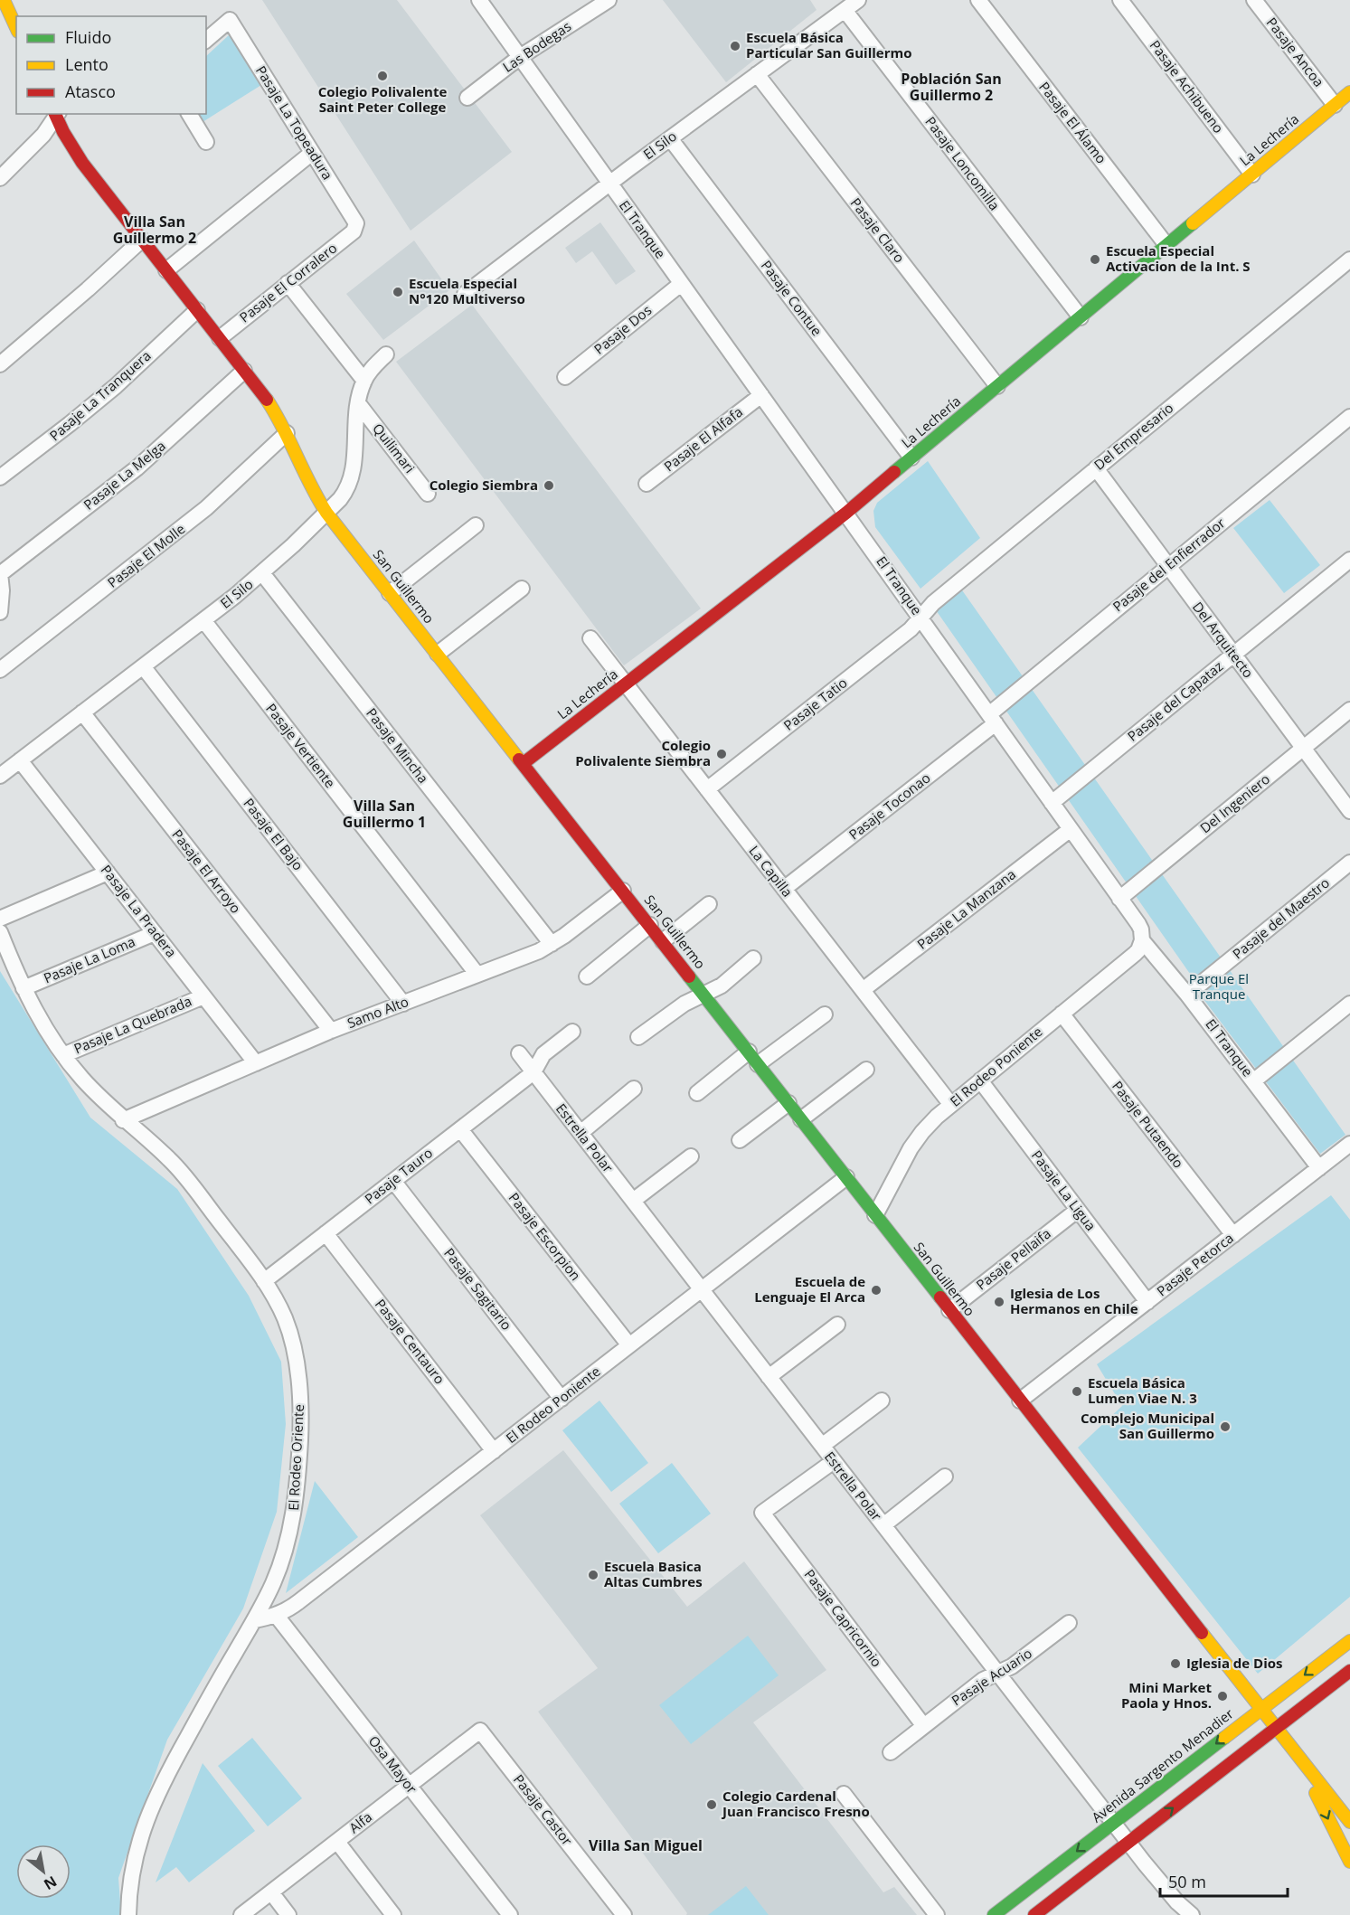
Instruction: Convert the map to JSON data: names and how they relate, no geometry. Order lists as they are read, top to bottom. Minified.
{"streets":{"street":["Las Bodegas","Pasaje Ancoa","Pasaje Achibueno","Pasaje La Topeadura","Pasaje El Álamo","La Lechería","El Silo","Pasaje Loncomilla","El Tranque","Pasaje Claro","Pasaje El Corralero","Pasaje Contue","Pasaje Dos","Pasaje La Tranquera","Del Empresario","Pasaje El Alfafa","Quilimari","Pasaje La Melga","Pasaje El Molle","Pasaje del Enfierrador","San Guillermo","Del Arquitecto","Pasaje del Capataz","Pasaje Tatio","Pasaje Vertiente","Pasaje Mincha","Del Ingeniero","Pasaje Toconao","Pasaje El Bajo","Pasaje El Arroyo","La Capilla","Pasaje La Manzana","Pasaje La Pradera","Pasaje del Maestro","Pasaje La Loma","Samo Alto","Pasaje La Quebrada","El Rodeo Poniente","Pasaje Putaendo","Estrella Polar","Pasaje Tauro","Pasaje La Ligua","Pasaje Escorpion","Pasaje Pellaifa","Pasaje Petorca","Pasaje Sagitario","Pasaje Centauro","El Rodeo Oriente","Pasaje Capricornio","Pasaje Acuario","Osa Mayor","Avenida Sargento Menadier","Pasaje Castor","Alfa"]},"crossings":[["Las Bodegas","El Tranque"],["Pasaje Ancoa","La Lechería"],["Pasaje Achibueno","La Lechería"],["Pasaje La Topeadura","Pasaje El Corralero"],["Pasaje El Álamo","La Lechería"],["La Lechería","Pasaje Loncomilla"],["La Lechería","El Tranque"],["La Lechería","Pasaje Claro"],["La Lechería","Pasaje Contue"],["La Lechería","San Guillermo"],["La Lechería","La Capilla"],["El Silo","Pasaje Loncomilla"],["El Silo","El Tranque"],["El Silo","Pasaje Claro"],["El Silo","Pasaje Contue"],["El Silo","Quilimari"],["El Silo","San Guillermo"],["El Silo","Pasaje Vertiente"],["El Silo","Pasaje Mincha"],["El Silo","Pasaje El Bajo"],["El Silo","Pasaje El Arroyo"],["El Silo","Pasaje La Pradera"],["El Tranque","Pasaje Dos"],["El Tranque","Del Empresario"],["El Tranque","Pasaje El Alfafa"],["El Tranque","Pasaje del Enfierrador"],["El Tranque","Pasaje del Capataz"],["El Tranque","Pasaje Tatio"],["El Tranque","Del Ingeniero"],["El Tranque","Pasaje Toconao"],["El Tranque","Pasaje La Manzana"],["El Tranque","Pasaje del Maestro"],["El Tranque","El Rodeo Poniente"],["El Tranque","Pasaje Petorca"],["Pasaje El Corralero","San Guillermo"],["Pasaje La Tranquera","San Guillermo"],["Del Empresario","Del Arquitecto"],["Del Empresario","Pasaje Tatio"],["Pasaje La Melga","San Guillermo"],["Pasaje El Molle","San Guillermo"],["Pasaje del Enfierrador","Del Arquitecto"],["Pasaje del Enfierrador","Pasaje Toconao"],["San Guillermo","Samo Alto"],["San Guillermo","El Rodeo Poniente"],["San Guillermo","Pasaje Pellaifa"],["San Guillermo","Pasaje Petorca"],["San Guillermo","Avenida Sargento Menadier"],["Del Arquitecto","Pasaje del Capataz"],["Del Arquitecto","Del Ingeniero"],["Pasaje Tatio","La Capilla"],["Pasaje Vertiente","Samo Alto"],["Pasaje Mincha","Samo Alto"],["Pasaje Toconao","La Capilla"],["Pasaje El Bajo","Samo Alto"],["Pasaje El Arroyo","Samo Alto"],["La Capilla","Pasaje La Manzana"],["La Capilla","El Rodeo Poniente"],["Pasaje La Pradera","Pasaje La Loma"],["Pasaje La Pradera","Samo Alto"],["Pasaje La Pradera","Pasaje La Quebrada"],["Pasaje La Loma","El Rodeo Oriente"],["Samo Alto","El Rodeo Oriente"],["Pasaje La Quebrada","El Rodeo Oriente"],["El Rodeo Poniente","Pasaje Putaendo"],["El Rodeo Poniente","Estrella Polar"],["El Rodeo Poniente","Pasaje La Ligua"],["El Rodeo Poniente","Pasaje Escorpion"],["El Rodeo Poniente","Pasaje Sagitario"],["El Rodeo Poniente","Pasaje Centauro"],["El Rodeo Poniente","El Rodeo Oriente"],["El Rodeo Poniente","Osa Mayor"],["Pasaje Putaendo","Pasaje Petorca"],["Estrella Polar","Pasaje Tauro"],["Estrella Polar","Pasaje Capricornio"],["Estrella Polar","Pasaje Acuario"],["Estrella Polar","Avenida Sargento Menadier"],["Pasaje Tauro","Pasaje Escorpion"],["Pasaje Tauro","Pasaje Sagitario"],["Pasaje Tauro","Pasaje Centauro"],["Pasaje Tauro","El Rodeo Oriente"],["Pasaje La Ligua","Pasaje Pellaifa"],["Pasaje La Ligua","Pasaje Petorca"],["Pasaje Capricornio","Pasaje Acuario"],["Osa Mayor","Alfa"],["Pasaje Castor","Alfa"]],"districts":["Población San Guillermo 2","Villa San Guillermo 2","Villa San Guillermo 1","Villa San Miguel"],"parks":["Parque El Tranque"],"places":["Escuela Básica Particular San Guillermo","Colegio Polivalente Saint Peter College","Escuela Especial Activacion de la Int. S","Escuela Especial N°120 Multiverso","Colegio Siembra","Colegio Polivalente Siembra","Escuela de Lenguaje El Arca","Iglesia de Los Hermanos en Chile","Escuela Básica Lumen Viae N. 3","Complejo Municipal San Guillermo","Escuela Basica Altas Cumbres","Iglesia de Dios","Mini Market Paola y Hnos.","Colegio Cardenal Juan Francisco Fresno"],"legend":["Fluido","Lento","Atasco"],"scale_bar":"50 m","north":"bottom right"}
